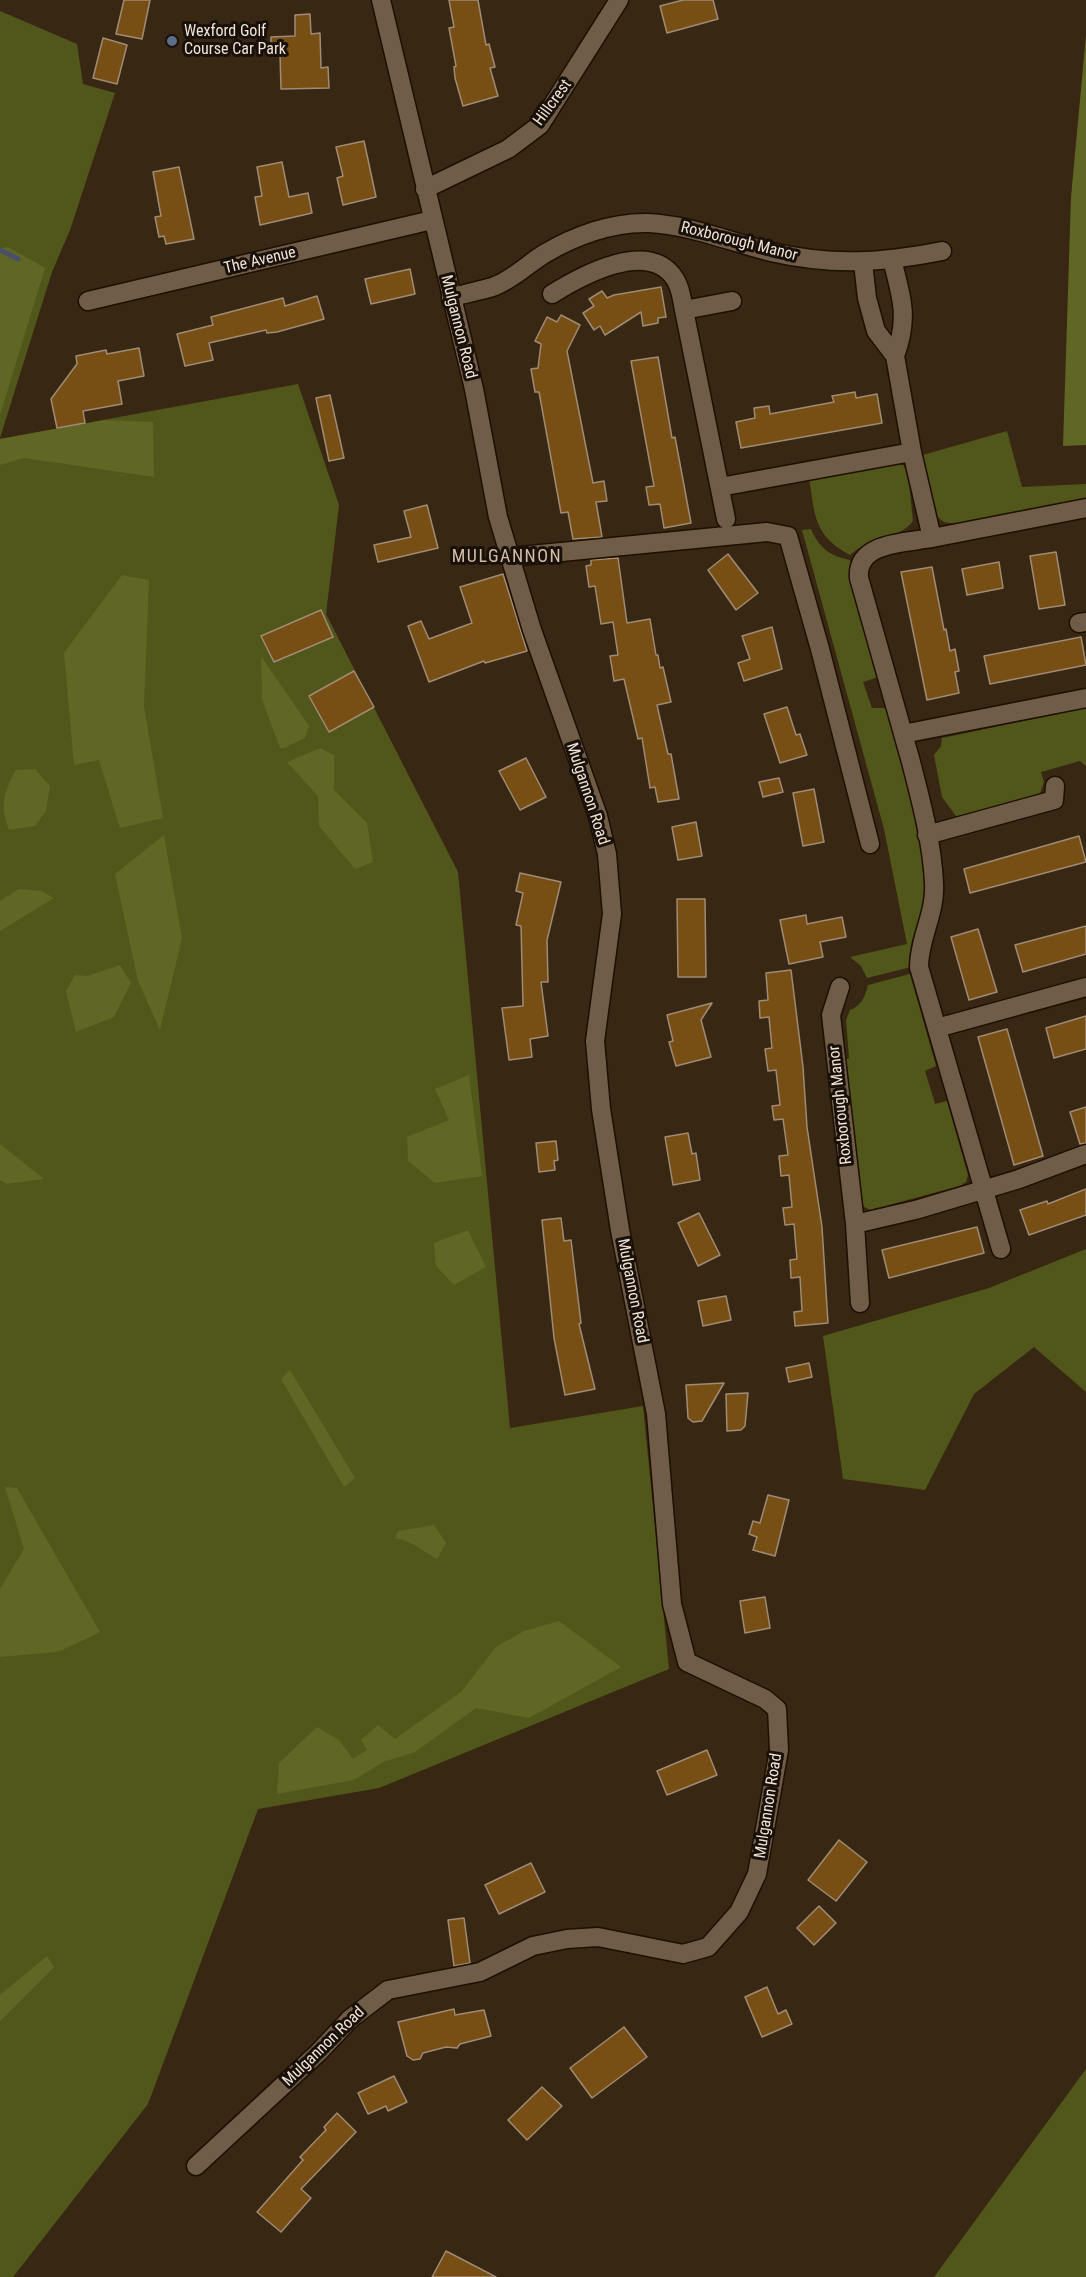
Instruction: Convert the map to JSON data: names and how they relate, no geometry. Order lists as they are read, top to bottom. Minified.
{"streets":{"street":["Hillcrest","Roxborough Manor","The Avenue","Mulgannon Road"]},"crossings":[["Hillcrest","Mulgannon Road"],["Roxborough Manor","Mulgannon Road"],["The Avenue","Mulgannon Road"]],"districts":["MULGANNON"],"places":["Wexford Golf Course Car Park"]}
